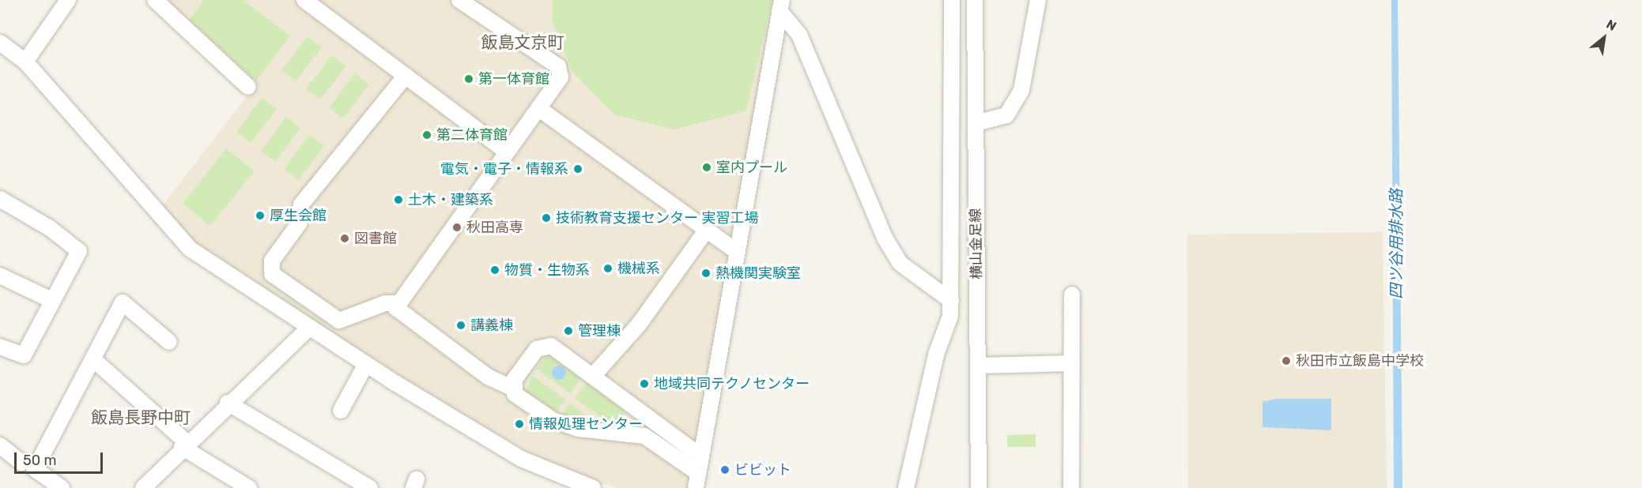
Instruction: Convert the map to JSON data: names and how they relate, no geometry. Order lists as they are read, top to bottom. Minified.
{"streets":{"street":["横山金足線"]},"districts":["飯島文京町","飯島長野中町"],"water":["四ツ谷用排水路"],"places":["第一体育館","第二体育館","室内プール","電気・電子・情報系","土木・建築系","厚生会館","技術教育支援センター 実習工場","秋田高専","図書館","機械系","物質・生物系","熱機関実験室","講義棟","管理棟","秋田市立飯島中学校","地域共同テクノセンター","情報処理センター","ビビット"],"scale_bar":"50 m","north":"top right"}
